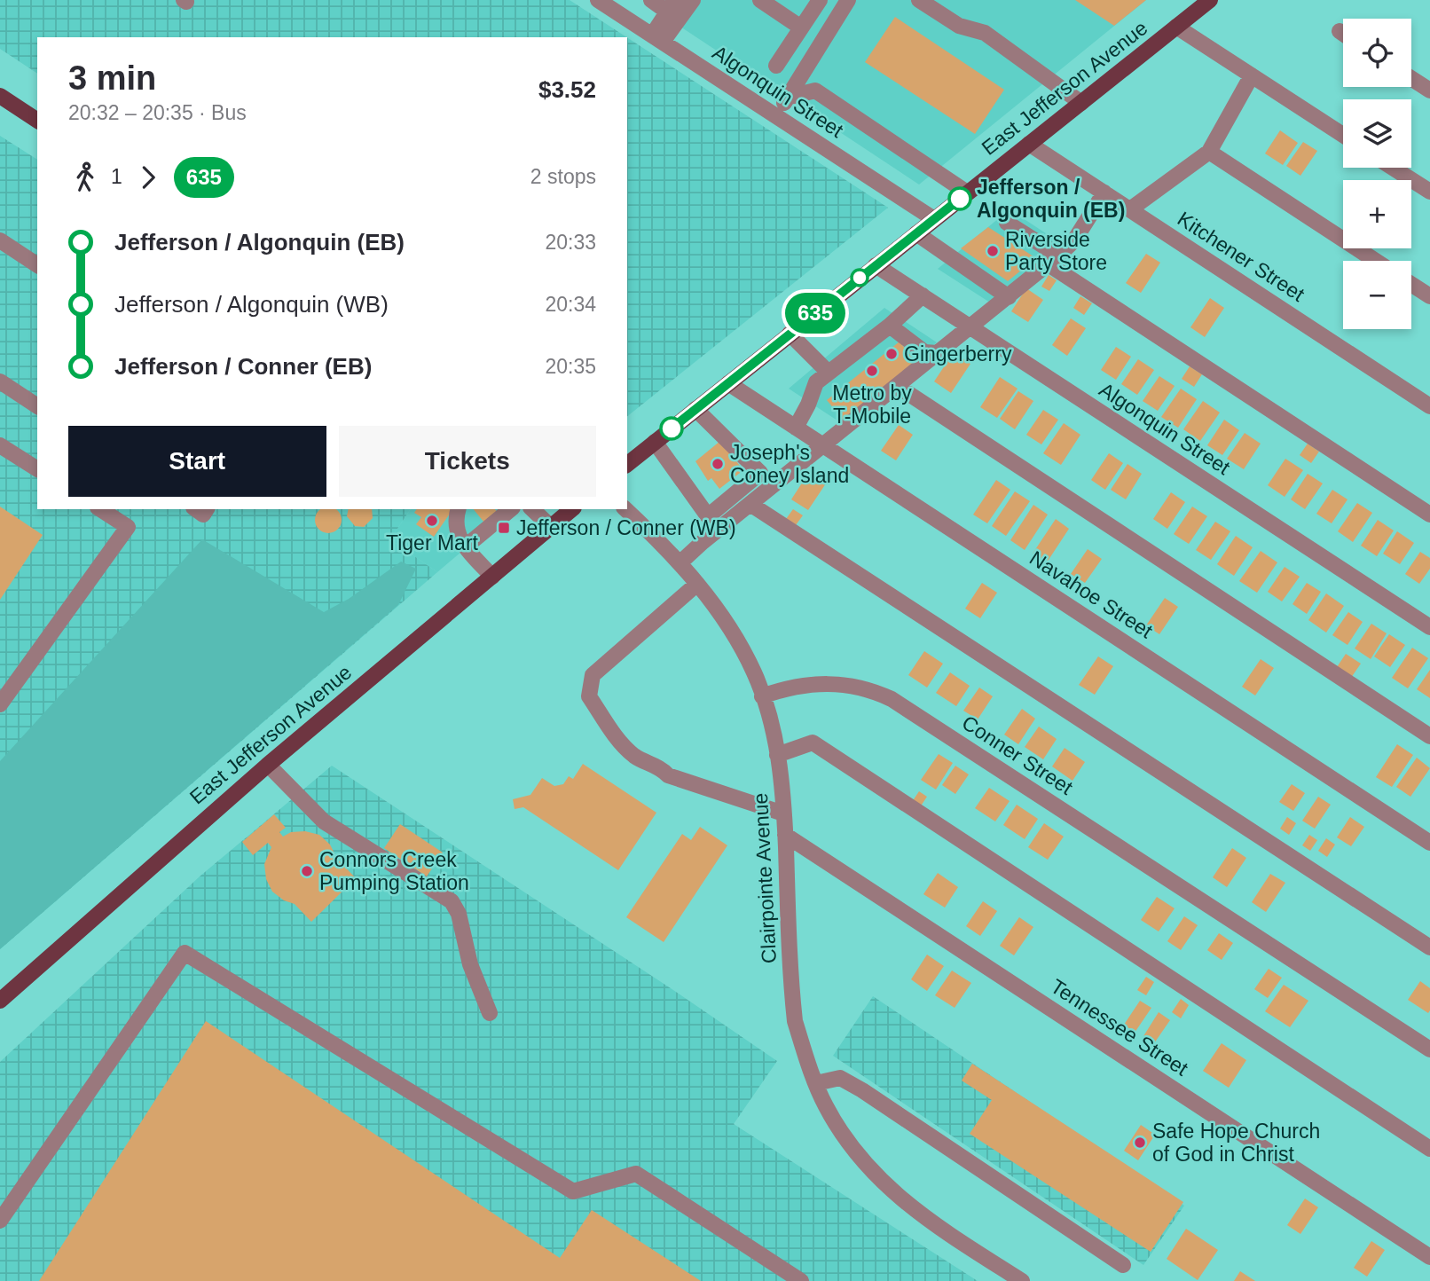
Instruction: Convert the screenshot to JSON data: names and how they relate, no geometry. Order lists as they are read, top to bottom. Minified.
{"streets":{"main road":["East Jefferson Avenue"],"street":["Algonquin Street","Kitchener Street","Navahoe Street","Conner Street","Clairpointe Avenue","Tennessee Street"]},"crossings":[["East Jefferson Avenue","Algonquin Street"],["East Jefferson Avenue","Kitchener Street"],["East Jefferson Avenue","Navahoe Street"],["Conner Street","Clairpointe Avenue"],["Clairpointe Avenue","Tennessee Street"]],"places":{"other":["Jefferson / Algonquin (EB)","Riverside Party Store","Gingerberry","Metro by T-Mobile","Joseph's Coney Island","Tiger Mart","Connors Creek Pumping Station","Safe Hope Church of God in Christ"],"transit":["Jefferson / Conner (WB)"]},"lines":["bus line 635"],"page":{"on_map":"635","map_buttons":["+","−"],"heading":["3 min","20:32 – 20:35 · Bus","$3.52"],"legs":["1","635","2 stops"],"list":[{"name":"Jefferson / Algonquin (EB)","value":"20:33"},{"name":"Jefferson / Algonquin (WB)","value":"20:34"},{"name":"Jefferson / Conner (EB)","value":"20:35"}],"buttons":["Start","Tickets"]}}
